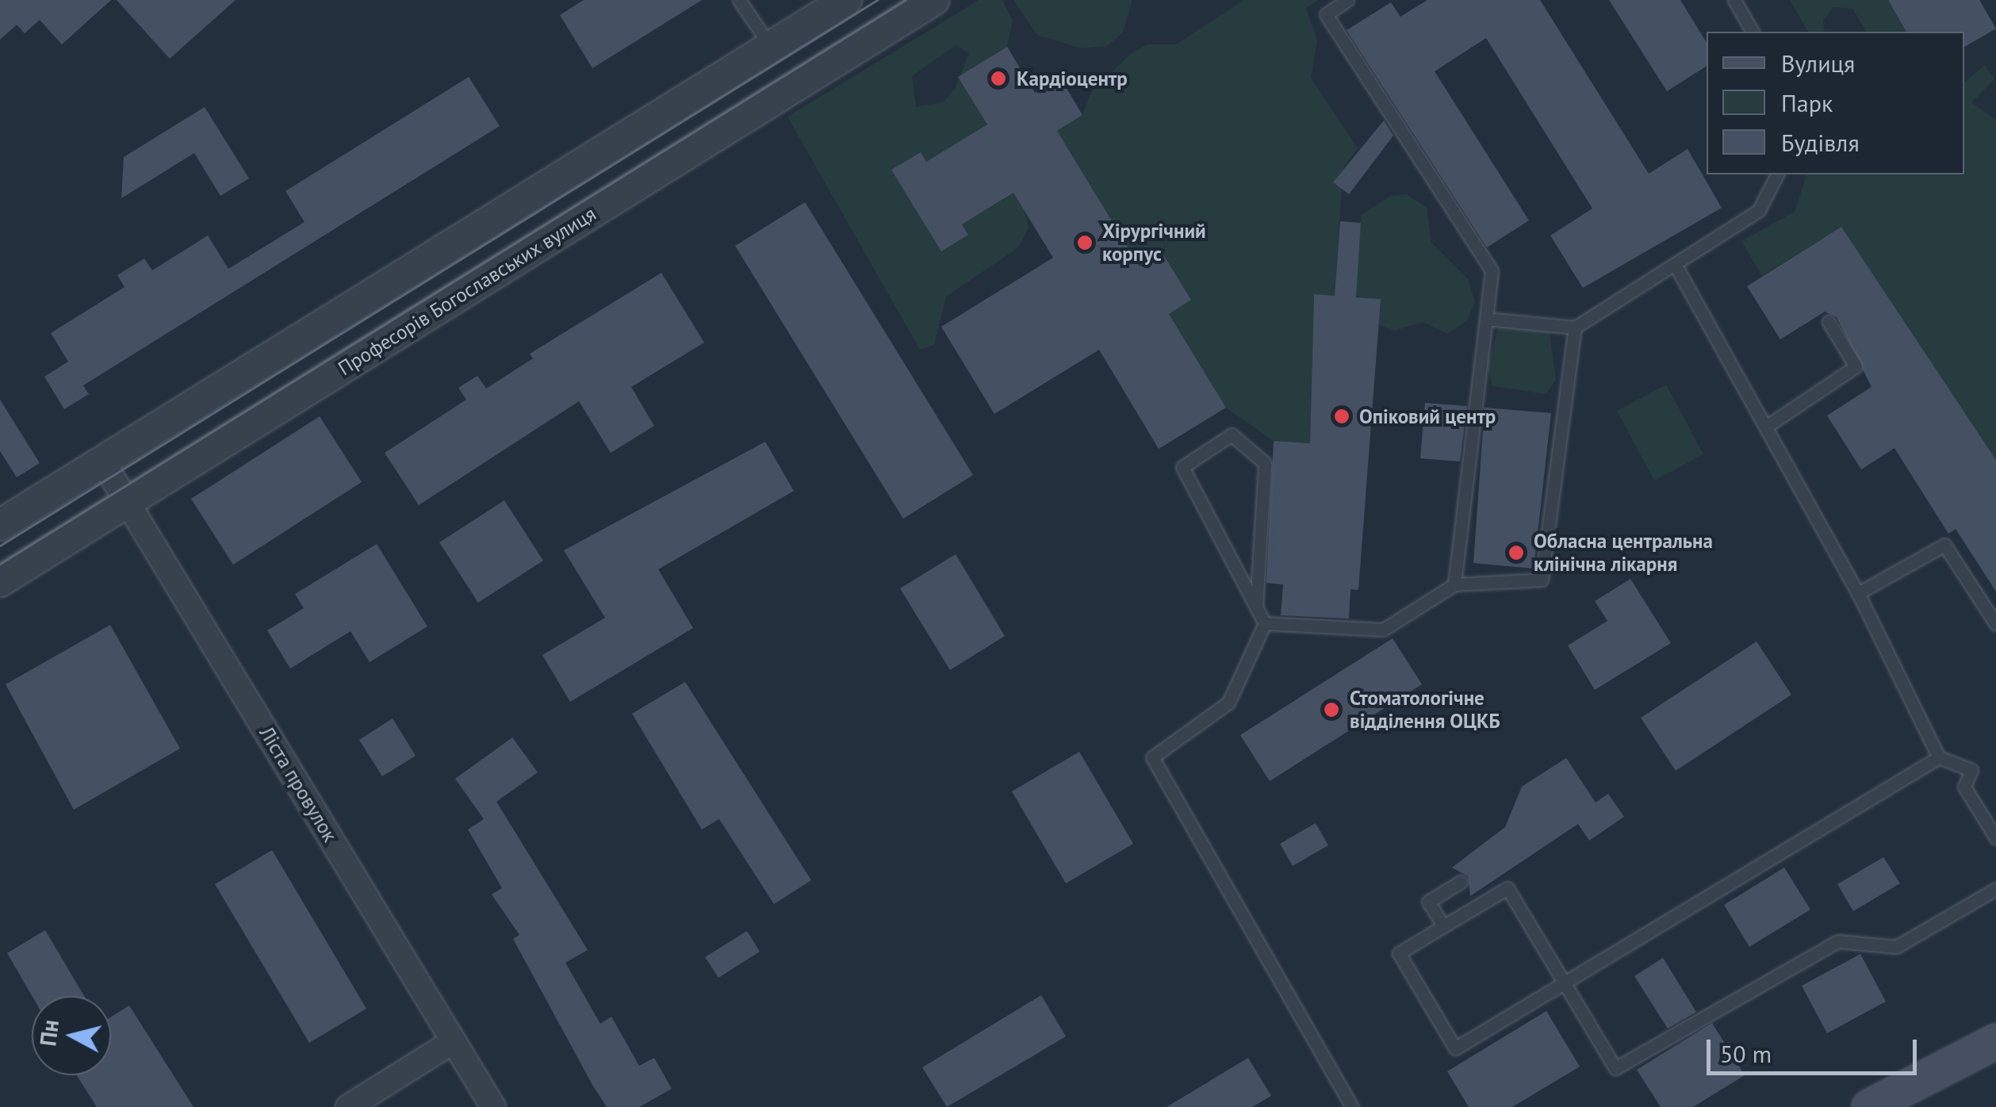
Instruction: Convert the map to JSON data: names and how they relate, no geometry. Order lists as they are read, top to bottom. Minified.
{"streets":{"street":["Професорів Богославських вулиця","Ліста провулок"]},"crossings":[["Професорів Богославських вулиця","Ліста провулок"]],"places":["Кардіоцентр","Хірургічний корпус","Опіковий центр","Обласна центральна клінічна лікарня","Стоматологічне відділення ОЦКБ"],"legend":["Вулиця","Парк","Будівля"],"scale_bar":"50 m","north":"left"}
